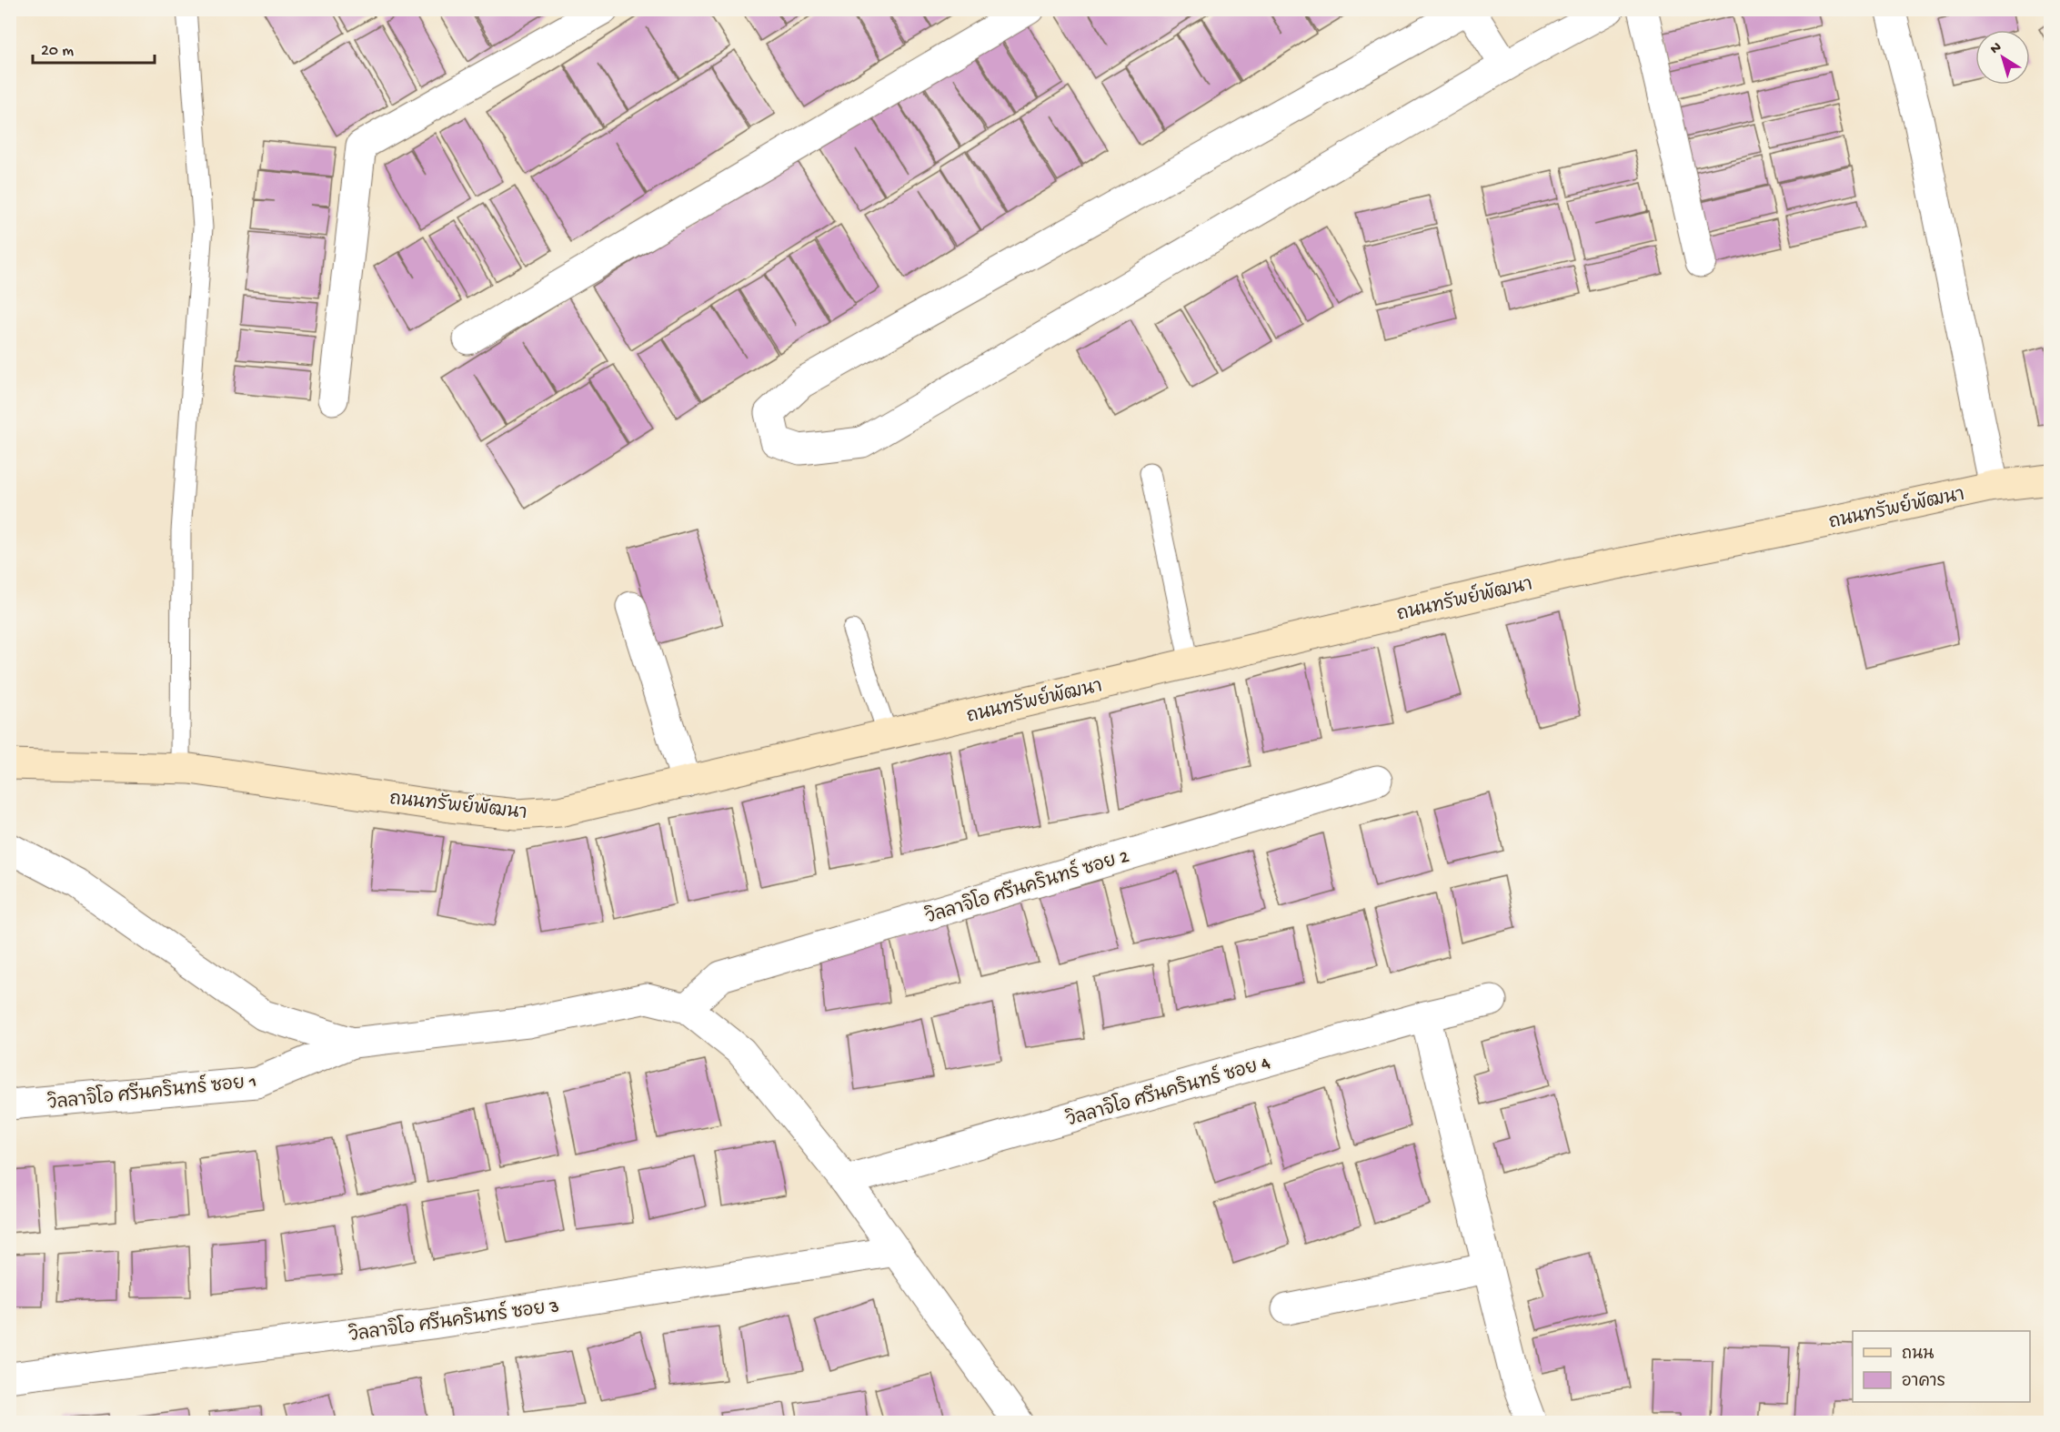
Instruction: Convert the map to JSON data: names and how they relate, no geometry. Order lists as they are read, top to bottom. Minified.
{"streets":{"street":["ถนนทรัพย์พัฒนา","วิลลาจิโอ ศรีนครินทร์ ซอย 2","วิลลาจิโอ ศรีนครินทร์ ซอย 4","วิลลาจิโอ ศรีนครินทร์ ซอย 1","วิลลาจิโอ ศรีนครินทร์ ซอย 3"]},"legend":["ถนน","อาคาร"],"scale_bar":"20 m","north":"top left"}
